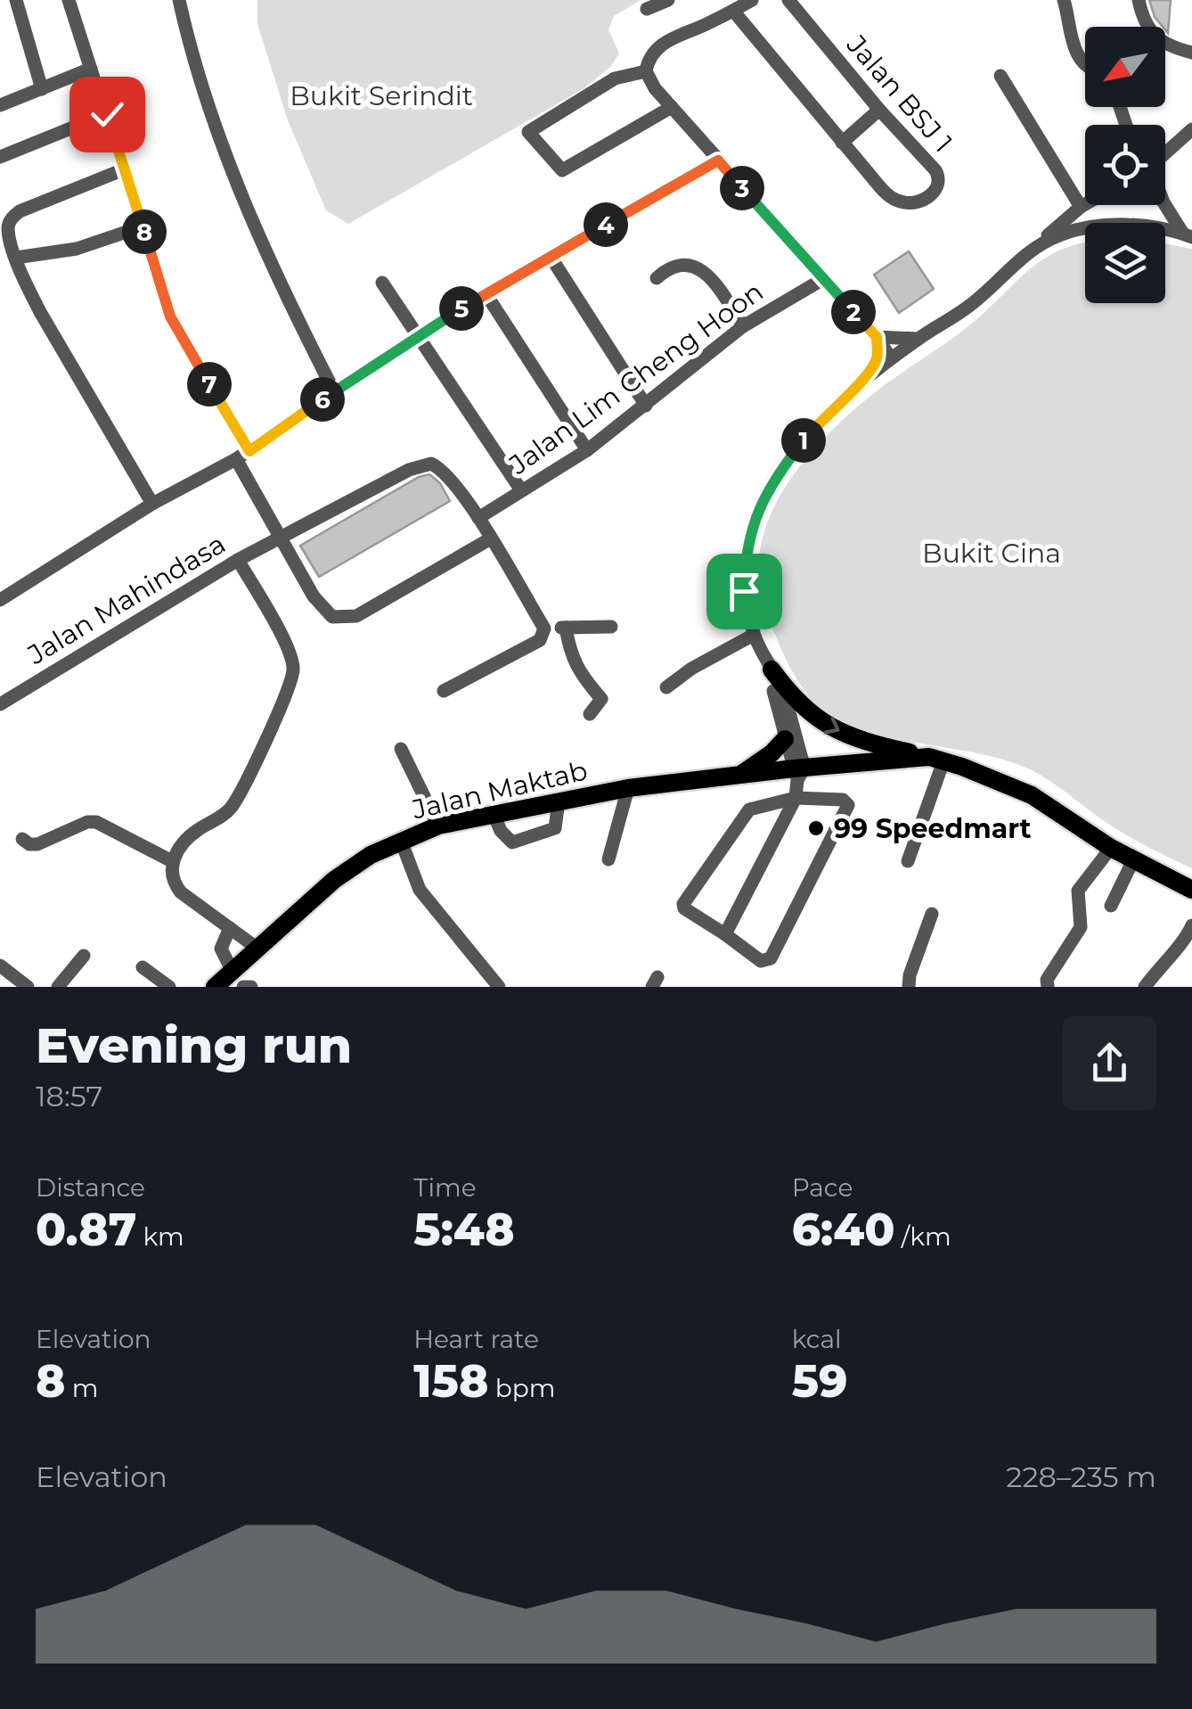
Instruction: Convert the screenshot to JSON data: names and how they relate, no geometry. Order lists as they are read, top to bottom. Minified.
{"streets":{"main road":["Jalan Maktab"],"street":["Jalan BSJ 1","Jalan Lim Cheng Hoon","Jalan Mahindasa"]},"crossings":[["Jalan Lim Cheng Hoon","Jalan Mahindasa"]],"parks":["Bukit Serindit","Bukit Cina"],"places":["99 Speedmart"],"north":"bottom left","page":{"pins":["3","4","8","5","2","7","6","1"],"heading":["Evening run","18:57"],"stats":[["Distance","0.87 km"],["Time","5:48"],["Pace","6:40 /km"],["Elevation","8 m"],["Heart rate","158 bpm"],["kcal","59"]],"chart":["Elevation","228–235 m"]}}
